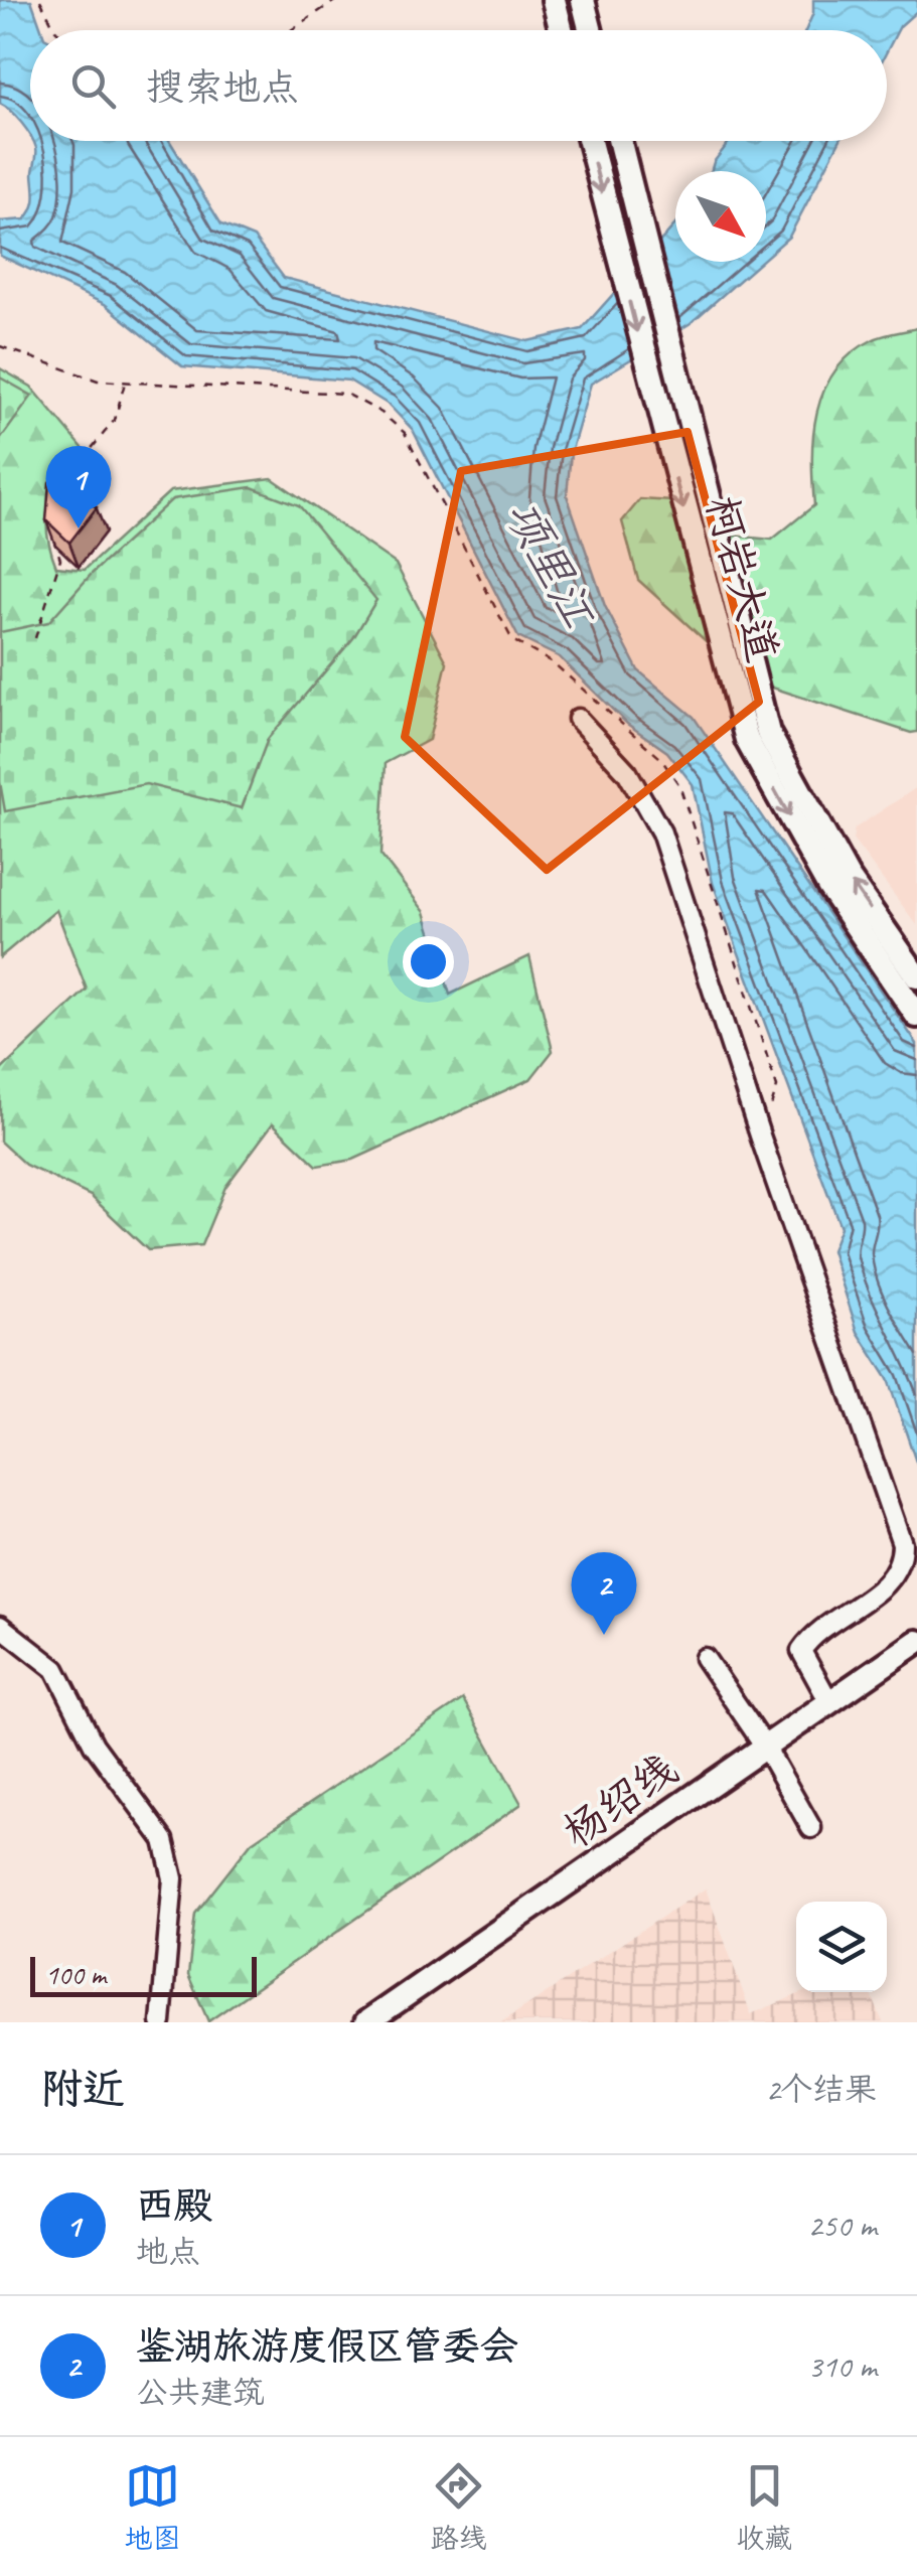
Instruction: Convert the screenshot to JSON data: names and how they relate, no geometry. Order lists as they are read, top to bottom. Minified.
{"streets":{"main road":["柯岩大道","杨绍线"]},"water":["项里江"],"scale_bar":"100 m","north":"bottom right","page":{"search":"搜索地点","pins":["1","2"],"scale":"100 m","heading":["附近","2个结果"],"list":[{"mark":"1","name":"西殿","note":"地点","value":"250 m"},{"mark":"2","name":"鉴湖旅游度假区管委会","note":"公共建筑","value":"310 m"}],"nav":["地图","路线","收藏"]}}
